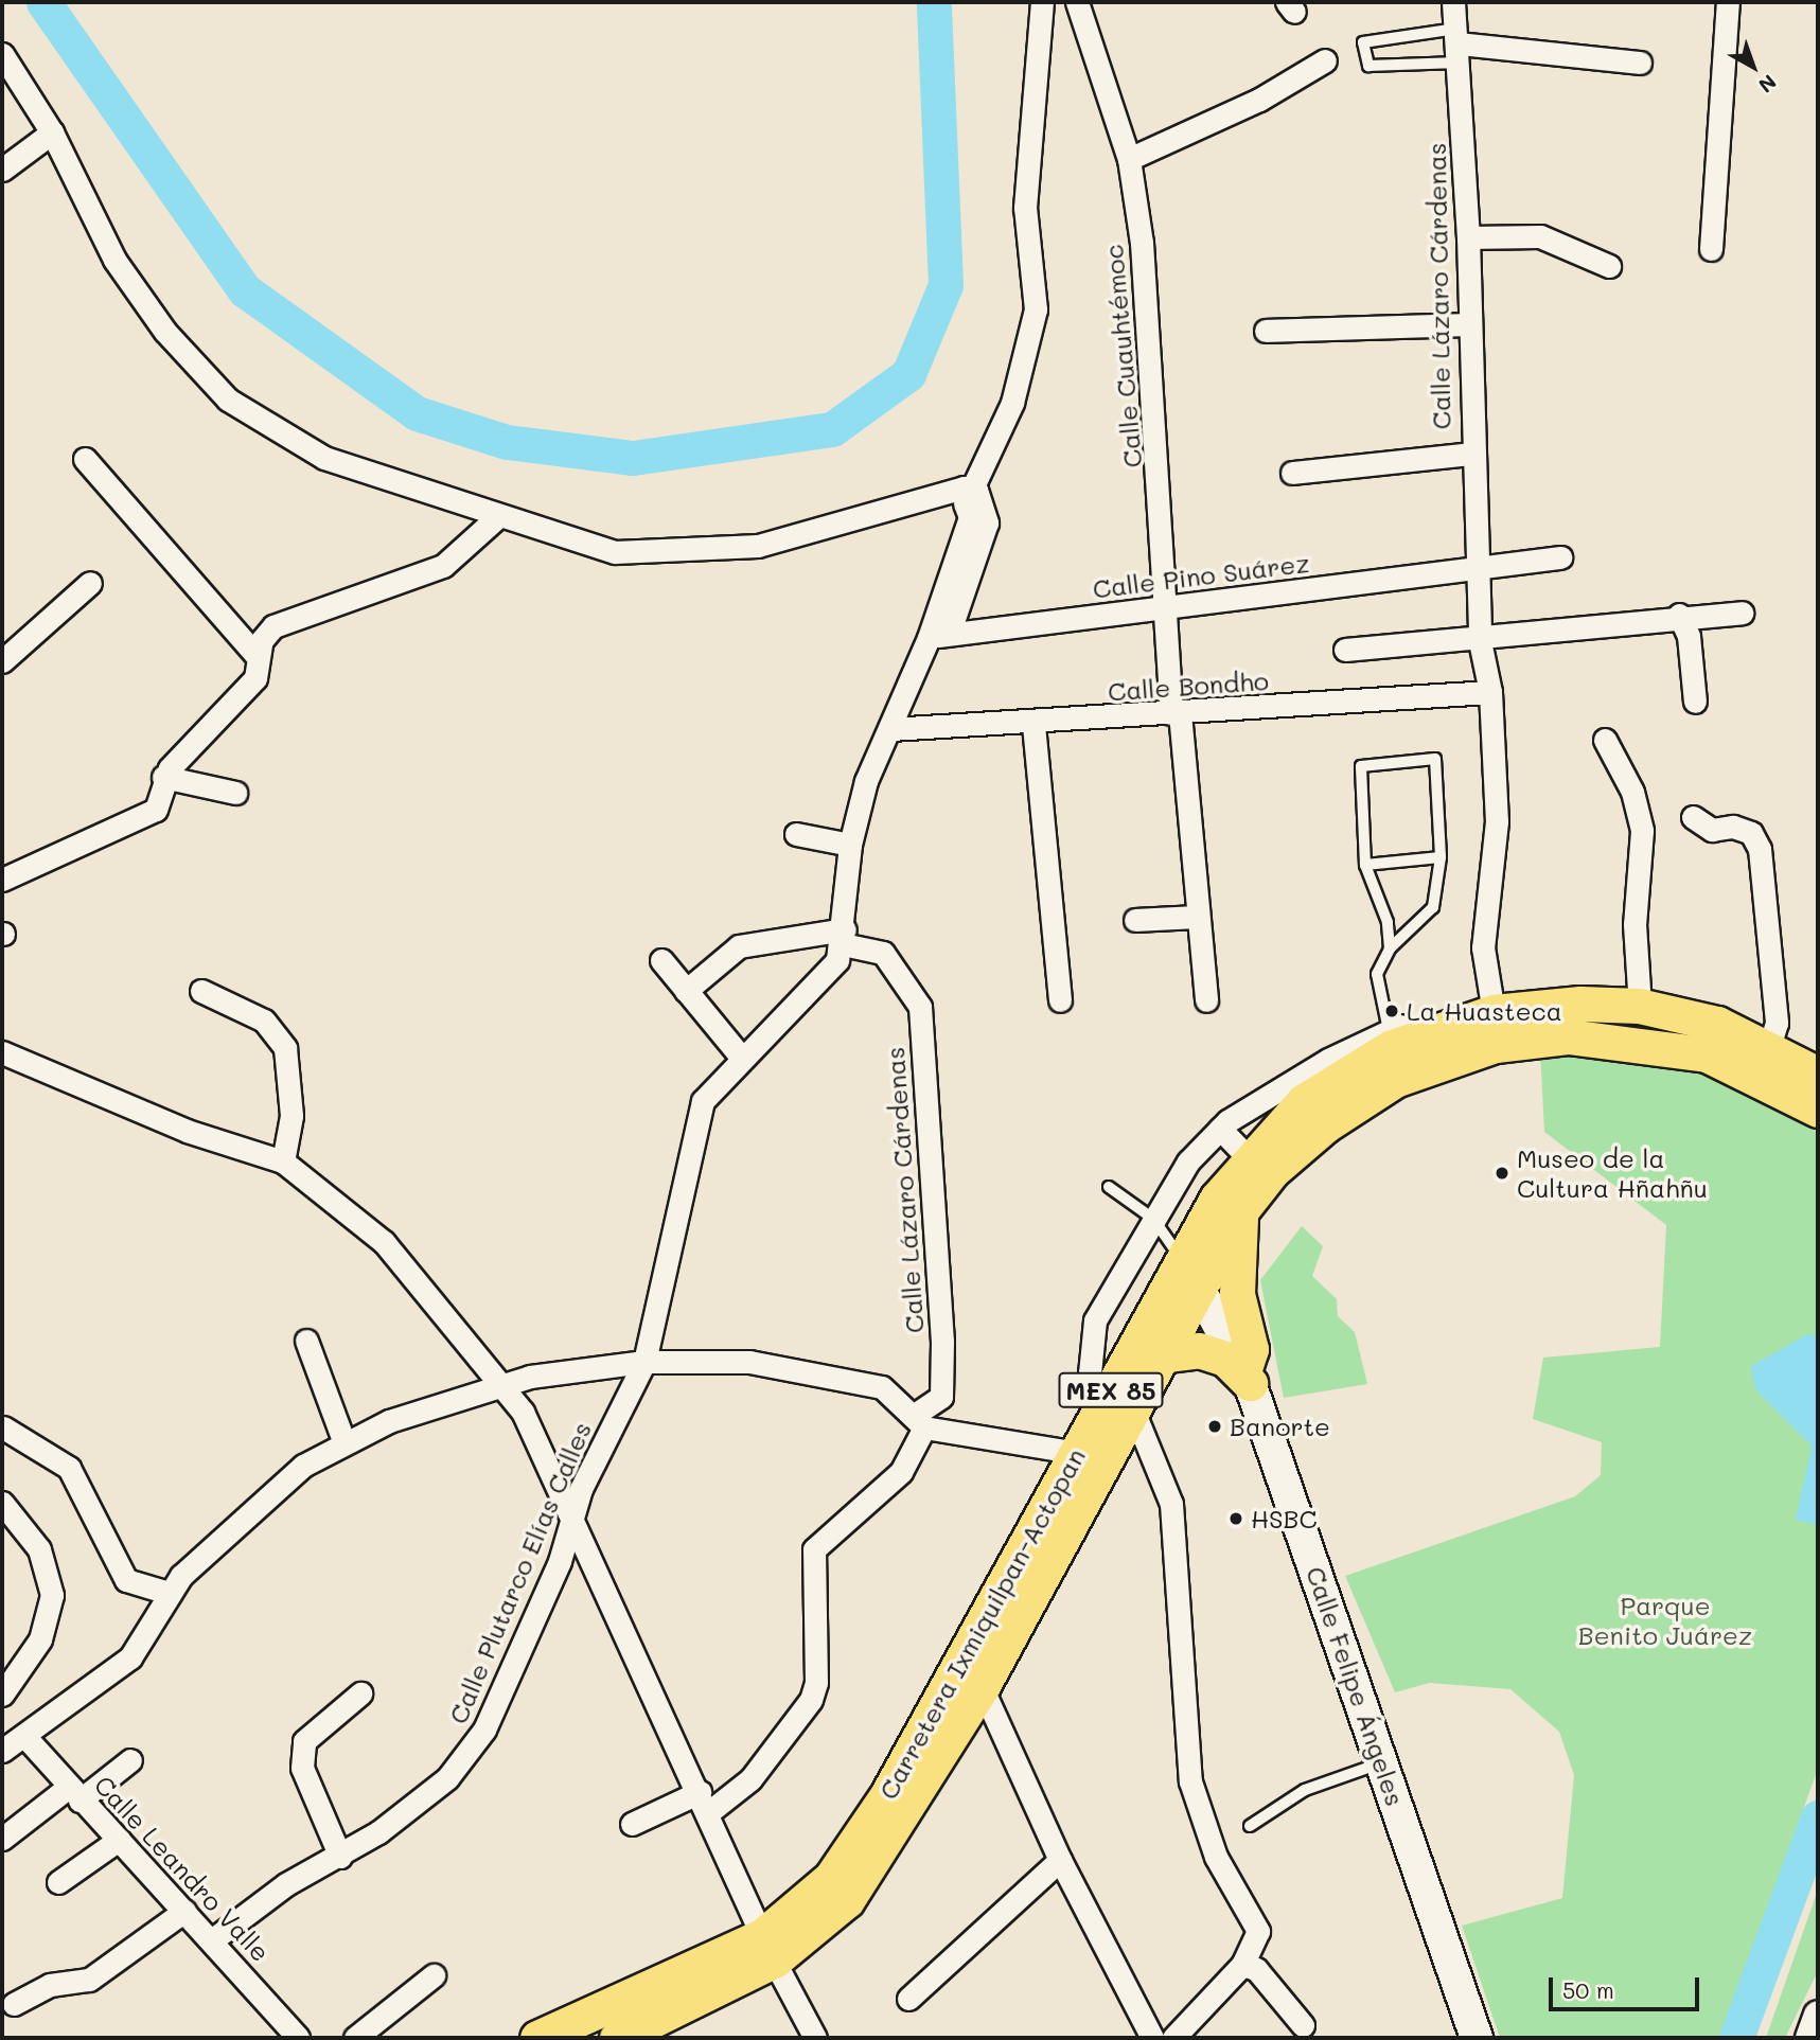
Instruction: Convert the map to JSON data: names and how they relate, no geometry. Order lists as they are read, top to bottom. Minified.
{"streets":{"main road":["MEX 85","Carretera Ixmiquilpan-Actopan","Calle Felipe Ángeles"],"street":["Calle Lázaro Cárdenas","Calle Cuauhtémoc","Calle Pino Suárez","Calle Bondho","Calle Plutarco Elías Calles","Calle Leandro Valle"]},"crossings":[["Calle Lázaro Cárdenas","Calle Pino Suárez"],["Calle Lázaro Cárdenas","Calle Bondho"],["Calle Lázaro Cárdenas","Calle Plutarco Elías Calles"],["Calle Lázaro Cárdenas","Carretera Ixmiquilpan-Actopan"],["Calle Cuauhtémoc","Calle Pino Suárez"],["Calle Cuauhtémoc","Calle Bondho"],["Calle Pino Suárez","Calle Plutarco Elías Calles"],["Calle Bondho","Calle Plutarco Elías Calles"],["MEX 85","Carretera Ixmiquilpan-Actopan"],["MEX 85","Calle Felipe Ángeles"],["Calle Plutarco Elías Calles","Calle Leandro Valle"],["Carretera Ixmiquilpan-Actopan","Calle Felipe Ángeles"]],"parks":["Parque Benito Juárez"],"places":["La Huasteca","Museo de la Cultura Hñahñu","Banorte","HSBC"],"scale_bar":"50 m","north":"bottom right"}
